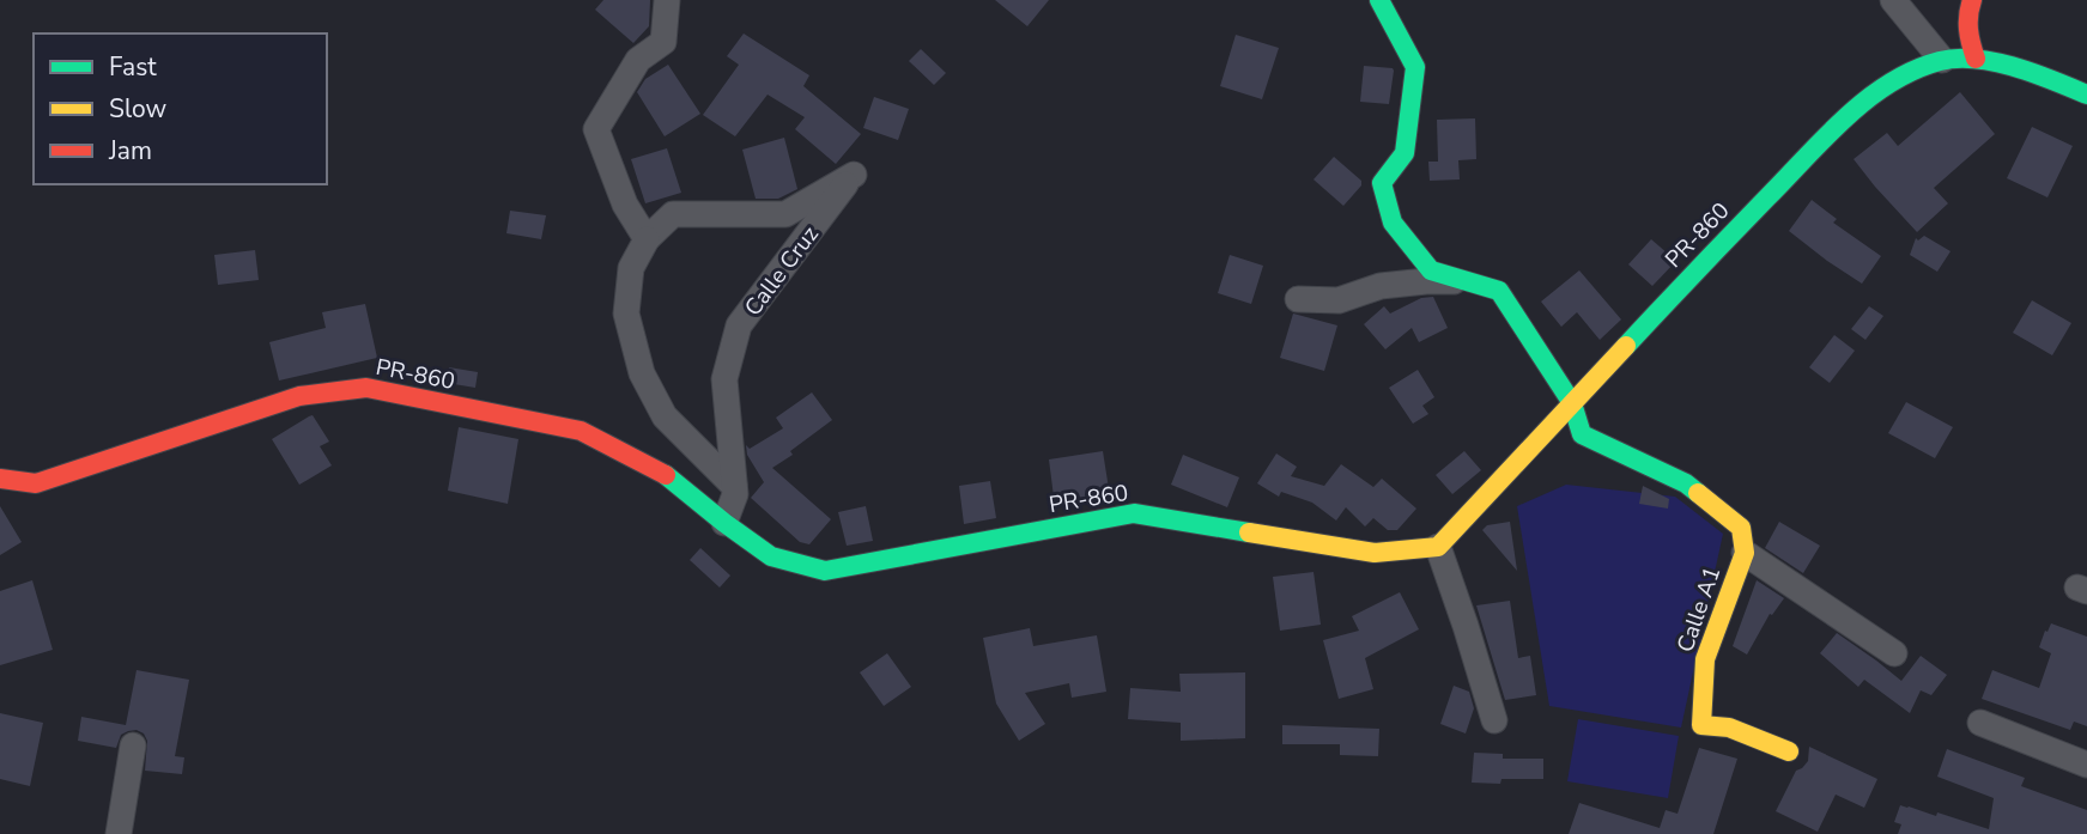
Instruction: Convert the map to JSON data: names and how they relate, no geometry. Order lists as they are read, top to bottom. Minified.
{"streets":{"street":["PR-860","Calle Cruz","Calle A1"]},"crossings":[["PR-860","Calle Cruz"],["PR-860","Calle A1"]],"legend":["Fast","Slow","Jam"]}
